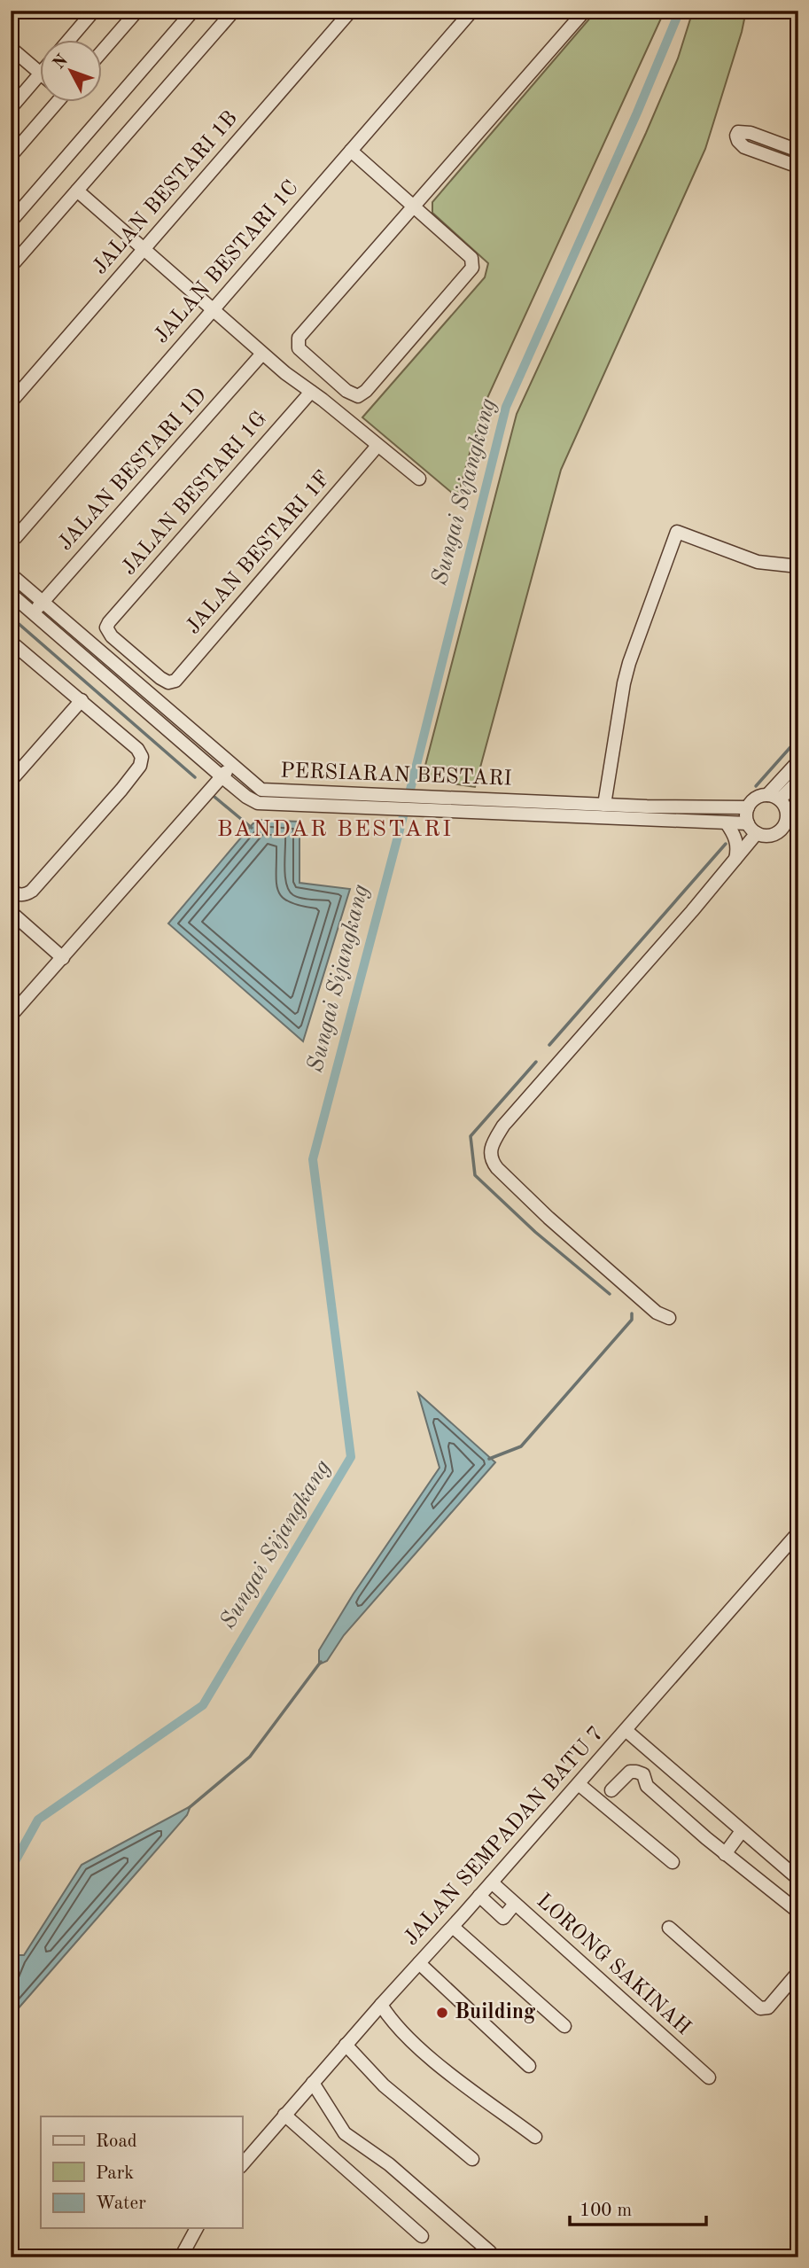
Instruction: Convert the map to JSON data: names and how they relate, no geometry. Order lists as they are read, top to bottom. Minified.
{"streets":{"street":["JALAN BESTARI 1B","JALAN BESTARI 1C","JALAN BESTARI 1D","JALAN BESTARI 1G","JALAN BESTARI 1F","PERSIARAN BESTARI","JALAN SEMPADAN BATU 7","LORONG SAKINAH"]},"crossings":[["JALAN BESTARI 1D","PERSIARAN BESTARI"],["JALAN BESTARI 1G","JALAN BESTARI 1F"],["JALAN SEMPADAN BATU 7","LORONG SAKINAH"]],"districts":["BANDAR BESTARI"],"water":["Sungai Sijangkang"],"places":["Building"],"legend":["Road","Park","Water"],"scale_bar":"100 m","north":"top left"}
